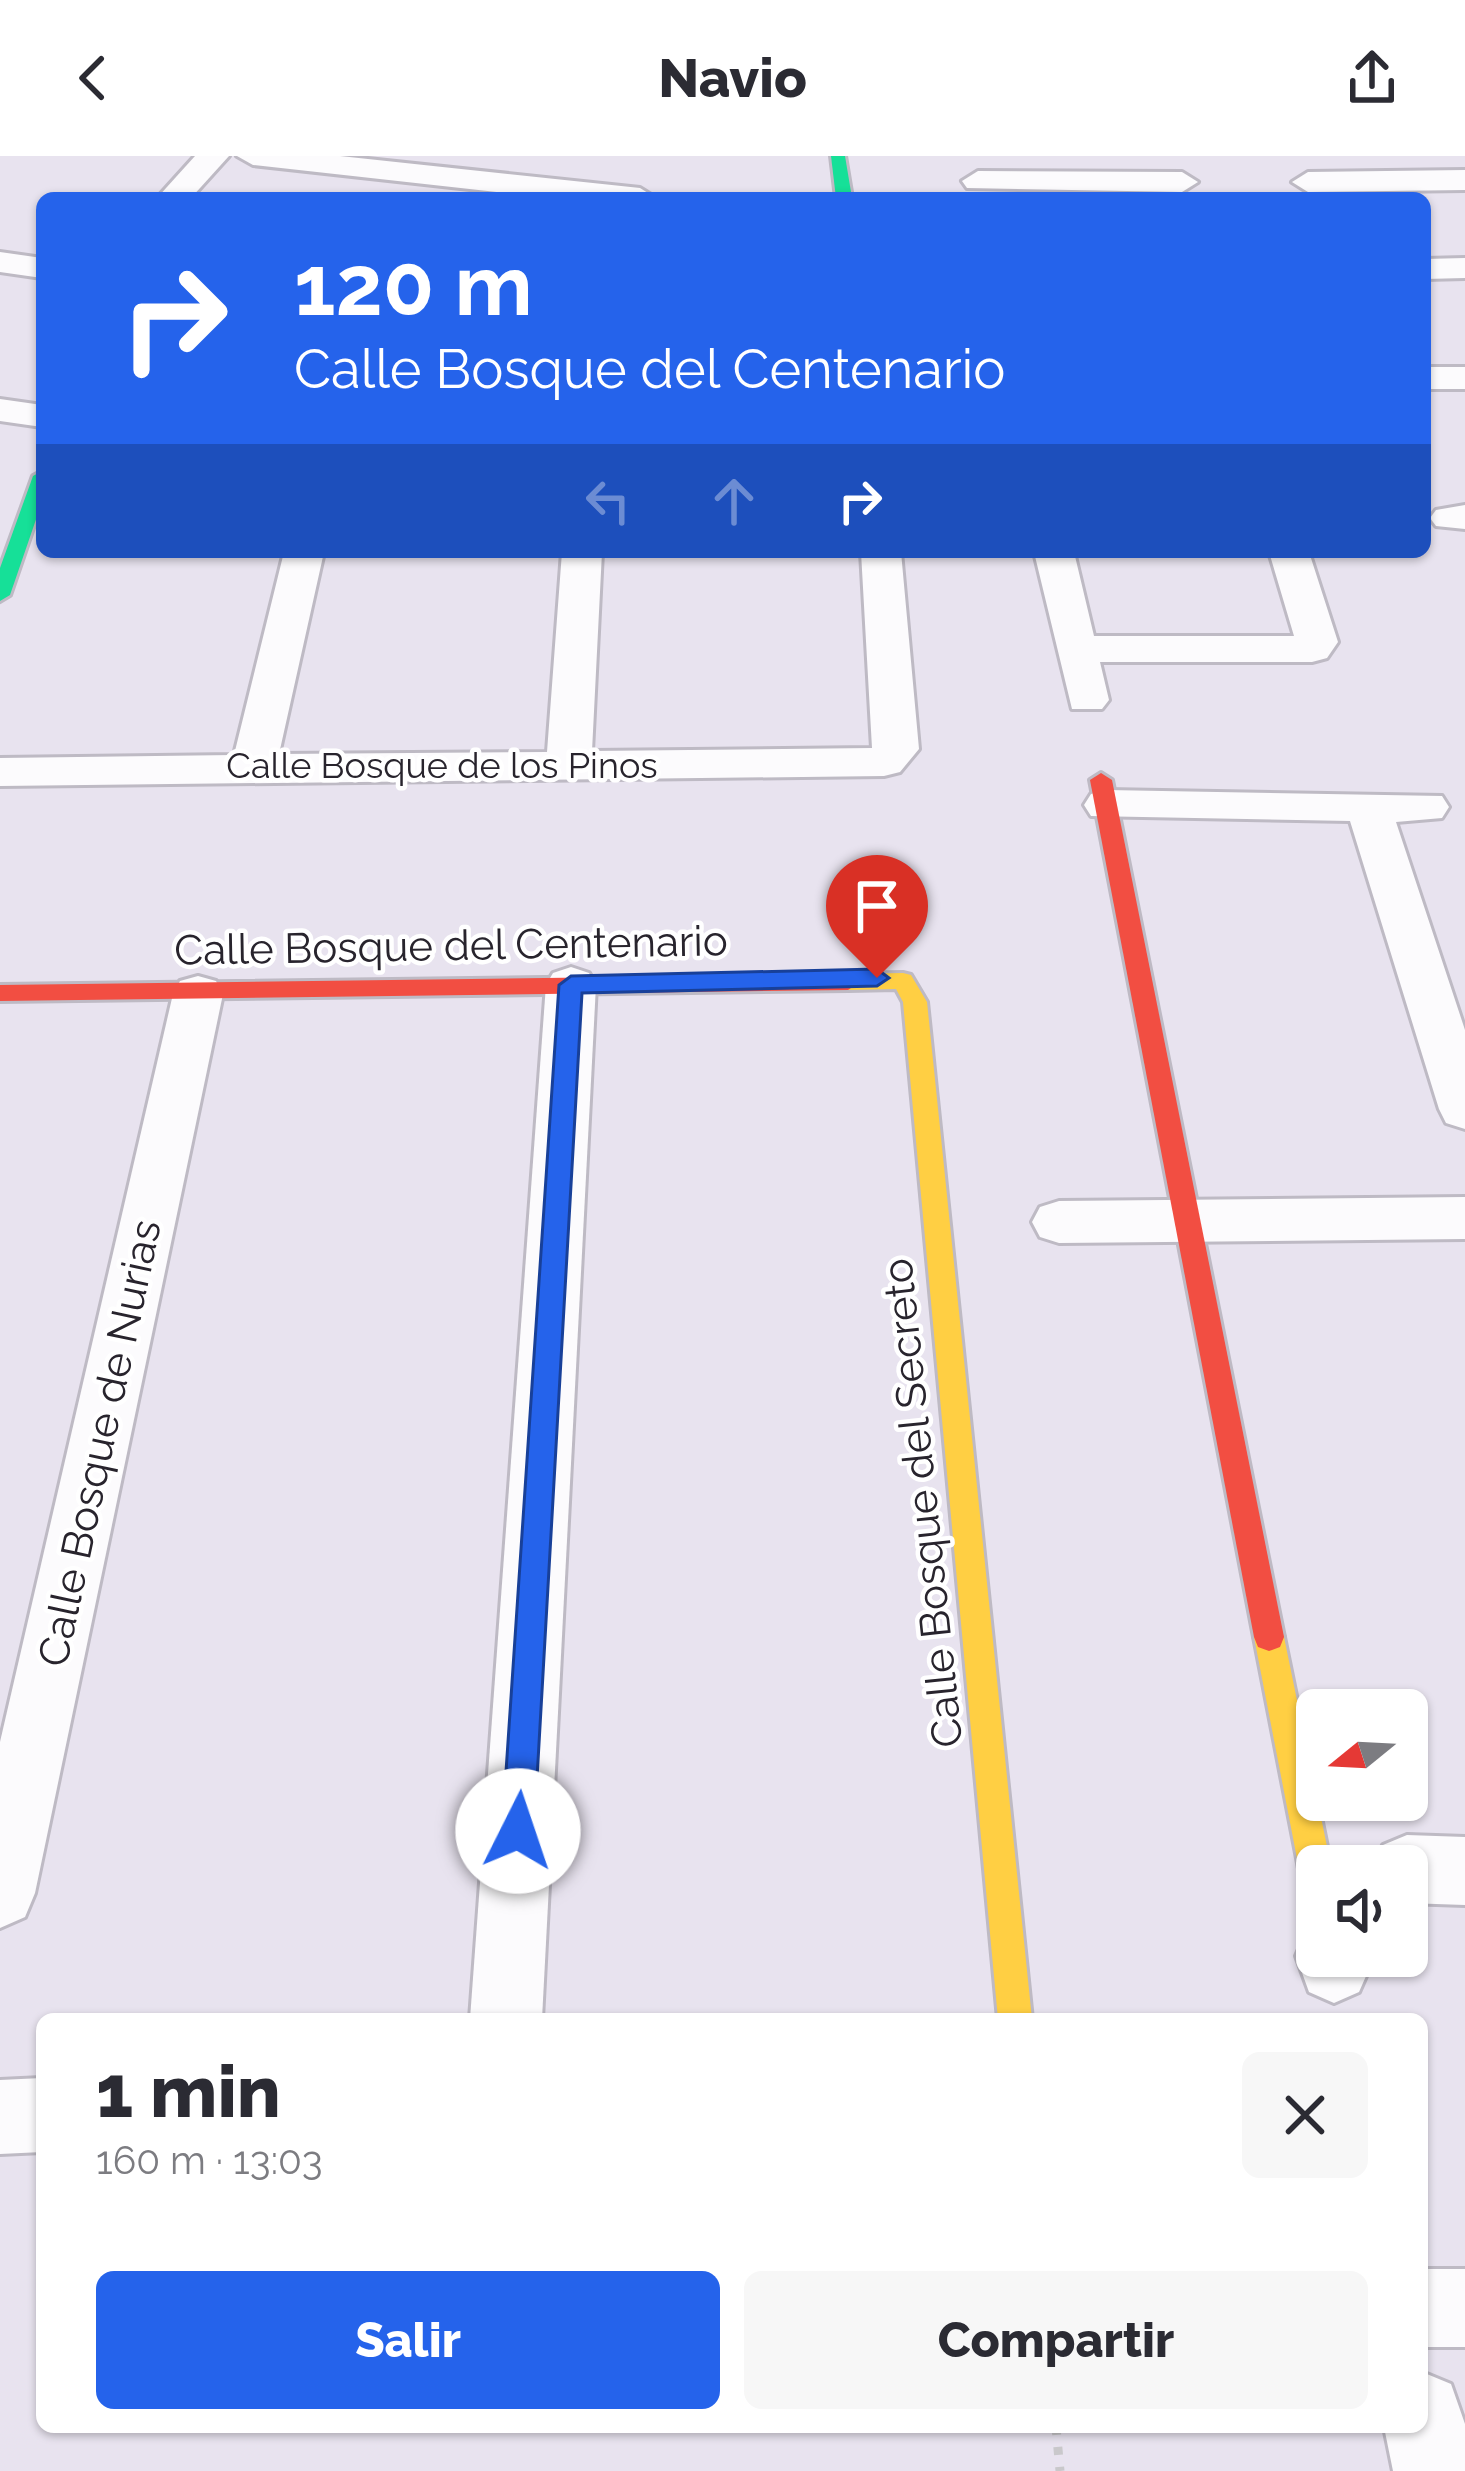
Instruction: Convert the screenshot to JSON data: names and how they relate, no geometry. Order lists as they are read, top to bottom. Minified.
{"streets":{"street":["Calle Bosque de los Pinos","Calle Bosque del Centenario","Calle Bosque de Nurias","Calle Bosque del Secreto"]},"crossings":[["Calle Bosque del Centenario","Calle Bosque de Nurias"],["Calle Bosque del Centenario","Calle Bosque del Secreto"]],"north":"left","page":{"header":"Navio","turn":["120 m","Calle Bosque del Centenario"],"heading":["1 min","160 m · 13:03"],"buttons":["Salir","Compartir"]}}
